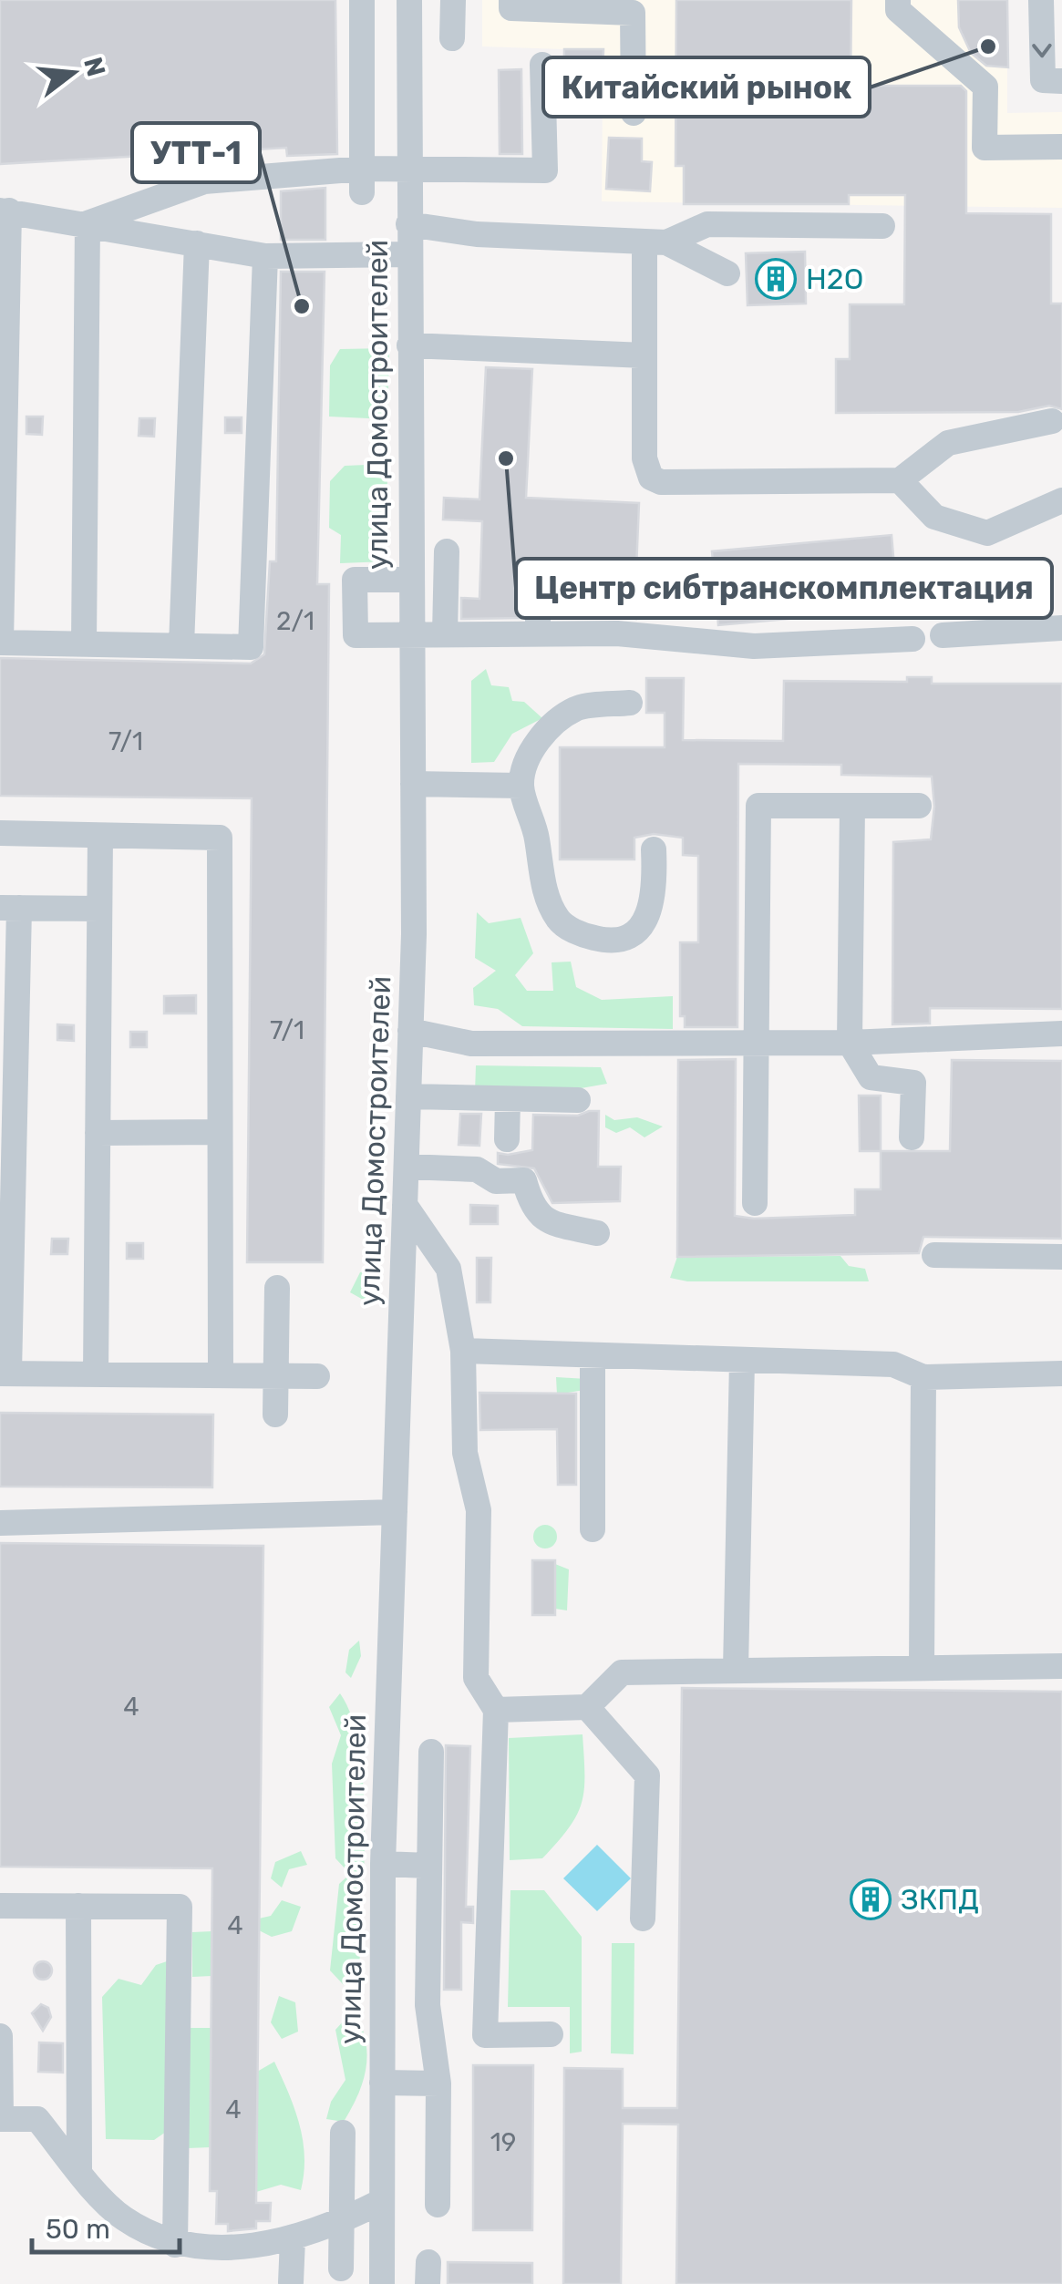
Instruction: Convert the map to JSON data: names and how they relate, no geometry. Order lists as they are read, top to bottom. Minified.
{"streets":{"street":["улица Домостроителей"]},"places":{"other":["Китайский рынок","УТТ-1","Центр сибтранскомплектация"],"building":["H2O","ЗКПД"]},"house_numbers":["2/1","7/1","7/1","4","4","4","19"],"scale_bar":"50 m","north":"right"}
